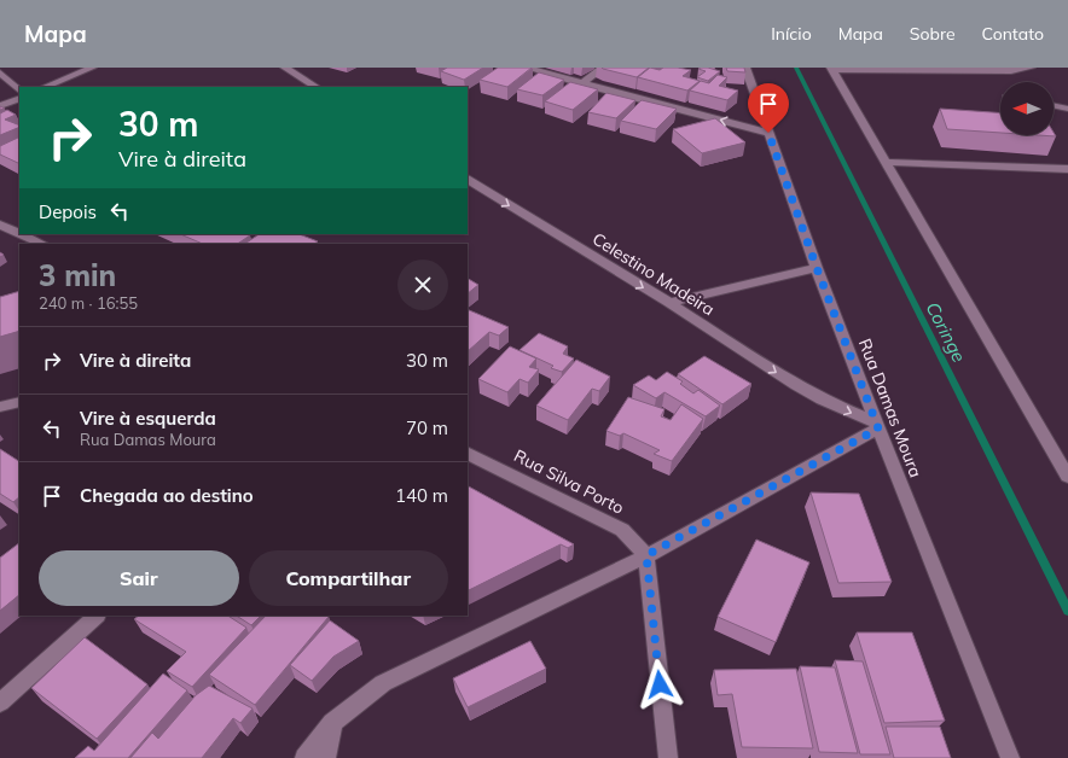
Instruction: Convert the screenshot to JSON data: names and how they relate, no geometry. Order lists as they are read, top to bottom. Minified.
{"streets":{"street":["Celestino Madeira","Rua Damas Moura","Rua Silva Porto"]},"crossings":[["Celestino Madeira","Rua Damas Moura"]],"one_way":["Celestino Madeira"],"water":["Coringe"],"north":"left","page":{"header":"Mapa","nav":["Início","Mapa","Sobre","Contato"],"turn":["30 m","Vire à direita"],"then":"Depois","heading":["3 min","240 m · 16:55"],"list":[{"name":"Vire à direita","value":"30 m"},{"name":"Vire à esquerda","note":"Rua Damas Moura","value":"70 m"},{"name":"Chegada ao destino","value":"140 m"}],"buttons":["Sair","Compartilhar"]}}
